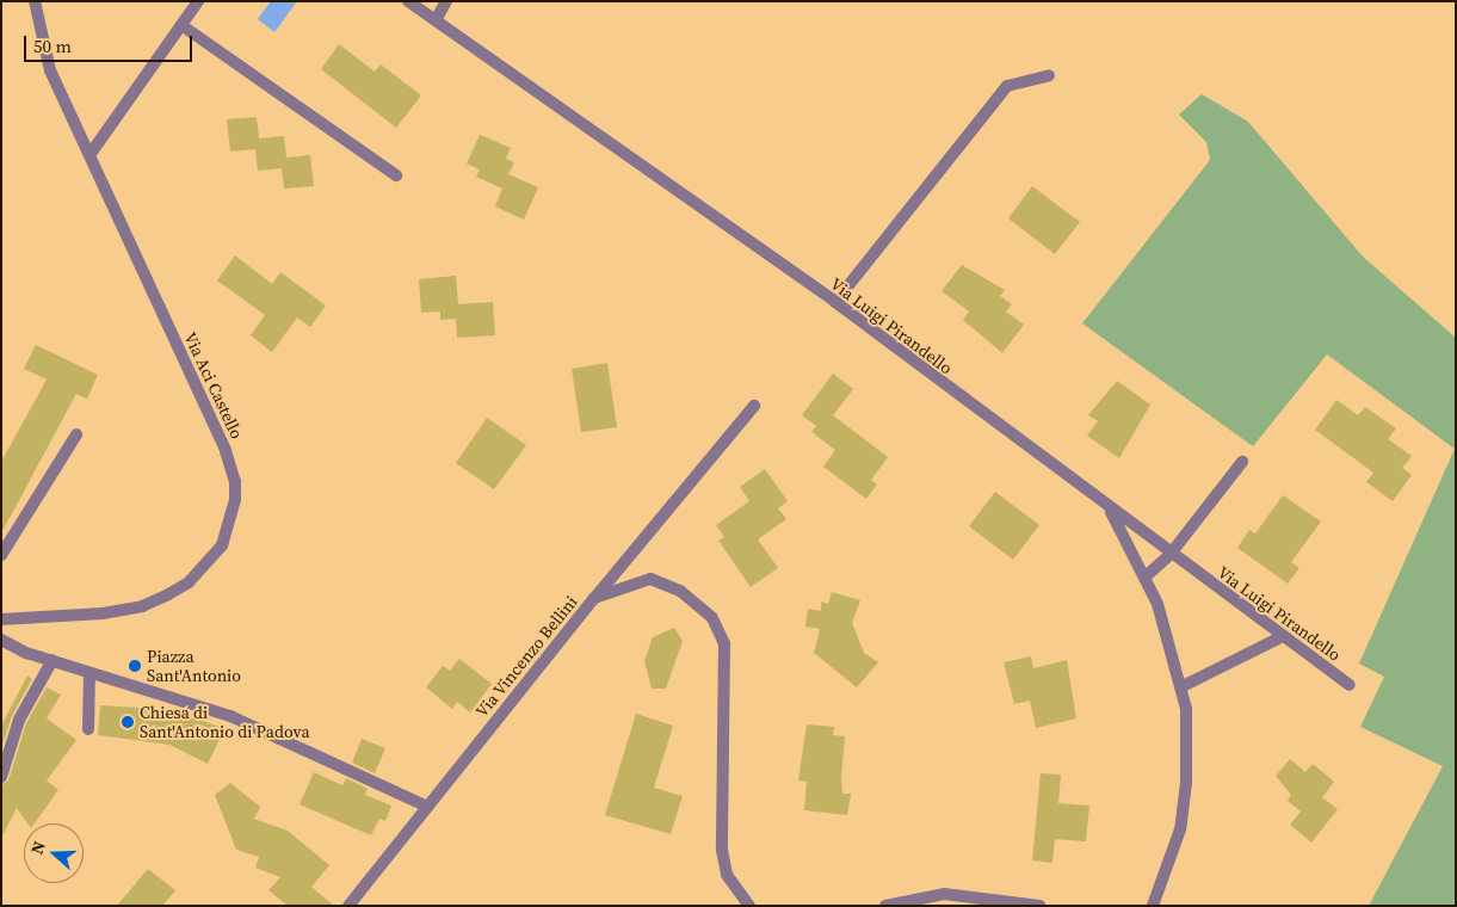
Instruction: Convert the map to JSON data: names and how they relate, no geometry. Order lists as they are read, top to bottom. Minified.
{"streets":{"street":["Via Luigi Pirandello","Via Aci Castello","Via Vincenzo Bellini"]},"places":["Piazza Sant'Antonio","Chiesa di Sant'Antonio di Padova"],"scale_bar":"50 m","north":"left"}
